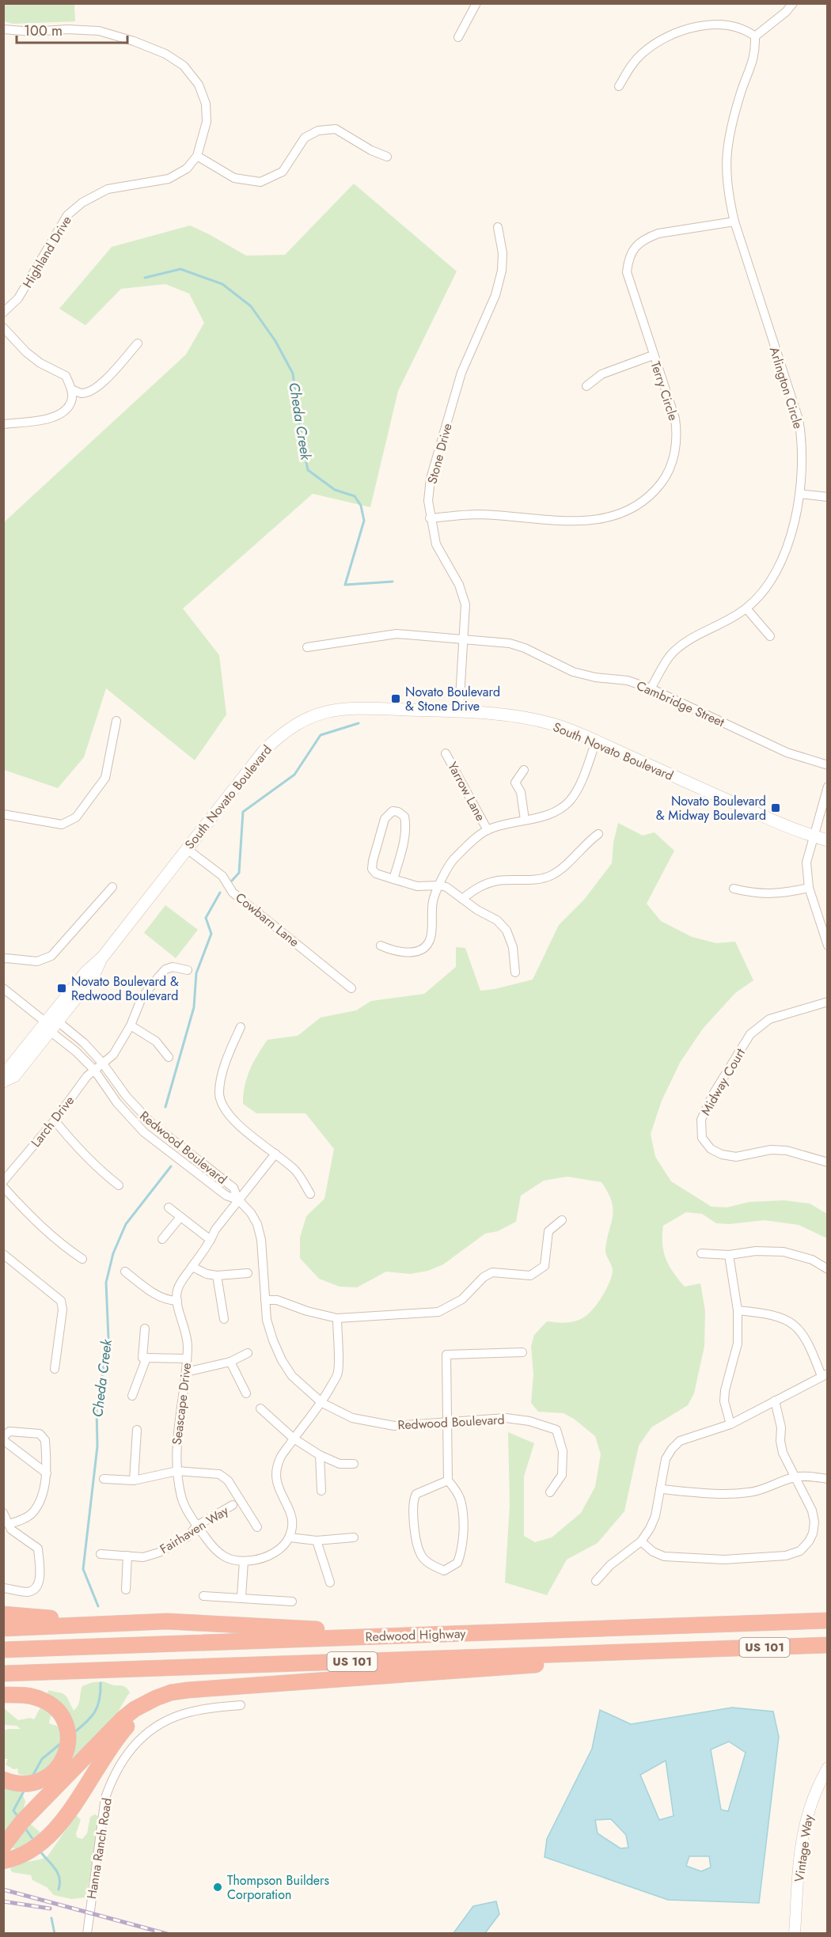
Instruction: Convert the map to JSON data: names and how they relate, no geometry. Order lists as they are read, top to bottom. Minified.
{"streets":{"highway":["Redwood Highway","US 101"],"main road":["South Novato Boulevard"],"street":["Highland Drive","Arlington Circle","Terry Circle","Stone Drive","Cambridge Street","Yarrow Lane","Cowbarn Lane","Midway Court","Larch Drive","Redwood Boulevard","Seascape Drive","Fairhaven Way","Hanna Ranch Road","Vintage Way"]},"crossings":[["Arlington Circle","Terry Circle"],["Arlington Circle","Cambridge Street"],["Terry Circle","Stone Drive"],["Stone Drive","Cambridge Street"],["Stone Drive","South Novato Boulevard"],["South Novato Boulevard","Cowbarn Lane"],["South Novato Boulevard","Redwood Boulevard"],["Larch Drive","Redwood Boulevard"],["Redwood Boulevard","Seascape Drive"],["Seascape Drive","Fairhaven Way"]],"water":["Cheda Creek"],"places":{"transit":["Novato Boulevard & Stone Drive","Novato Boulevard & Midway Boulevard","Novato Boulevard & Redwood Boulevard"],"other":["Thompson Builders Corporation"]},"scale_bar":"100 m"}
